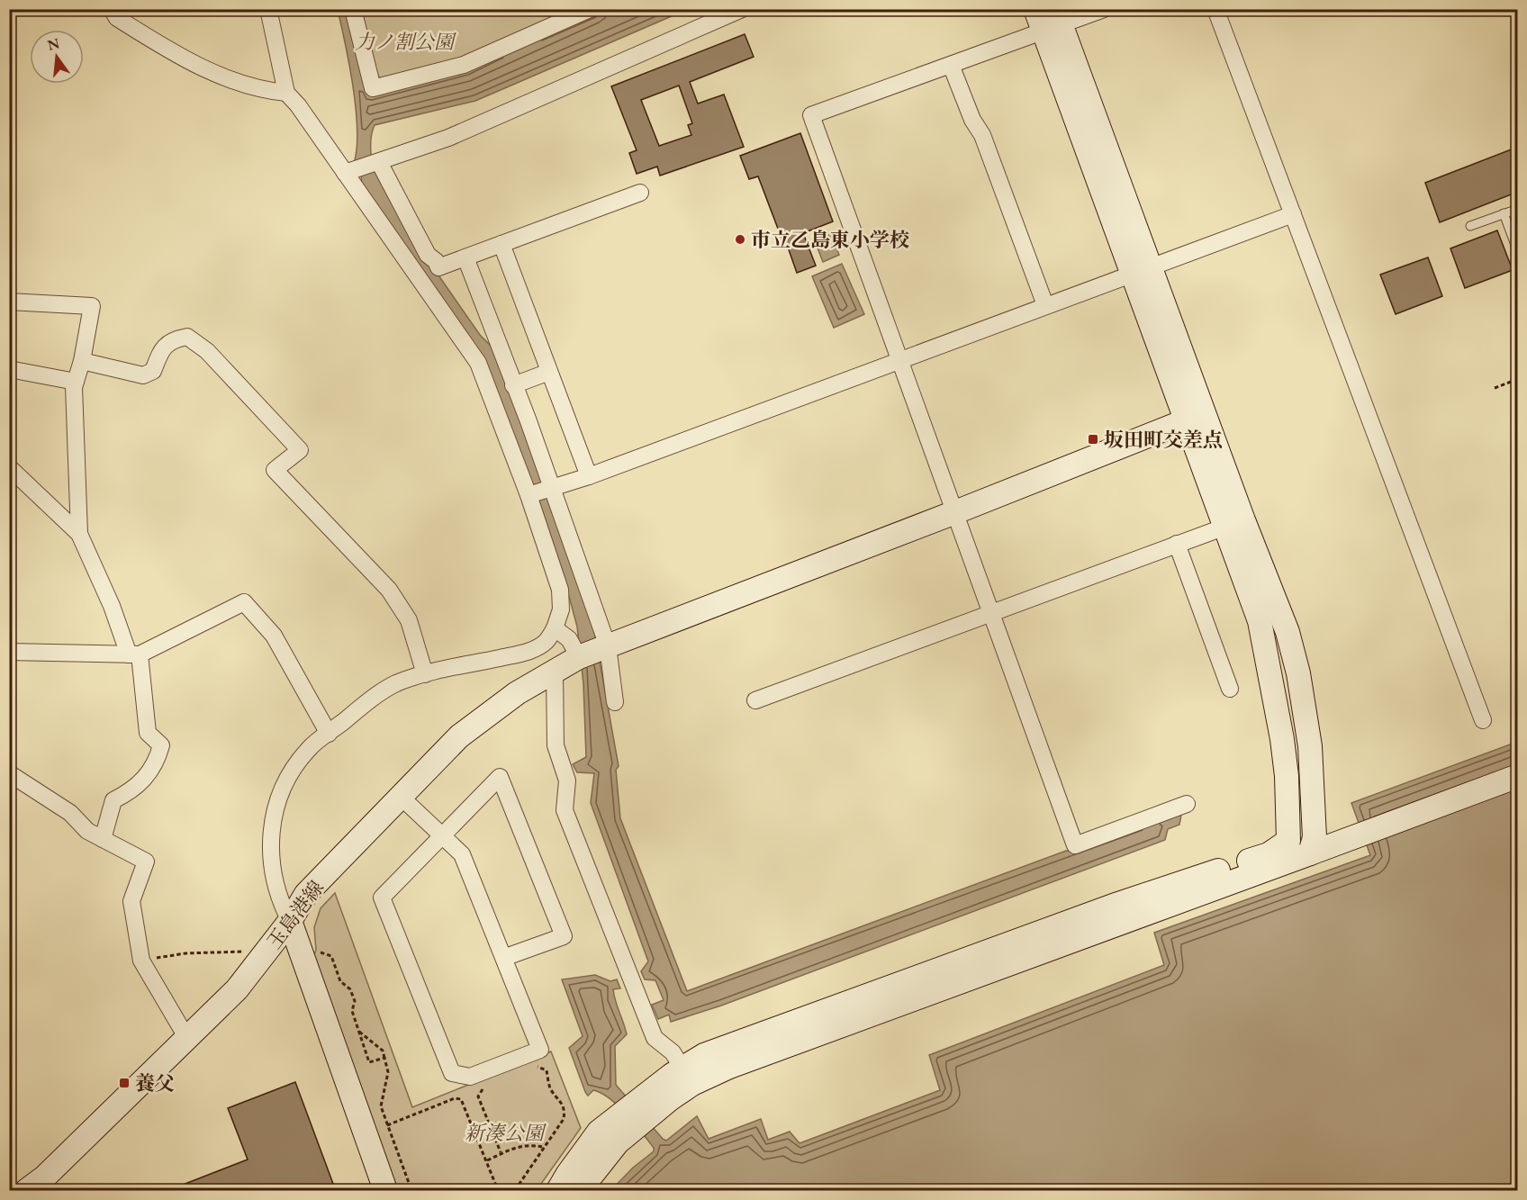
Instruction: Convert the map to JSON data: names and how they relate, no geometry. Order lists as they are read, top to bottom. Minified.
{"streets":{"street":["玉島港線"]},"parks":["力ノ割公園","新湊公園"],"places":{"other":["市立乙島東小学校"],"transit":["坂田町交差点","養父"]},"north":"top"}
